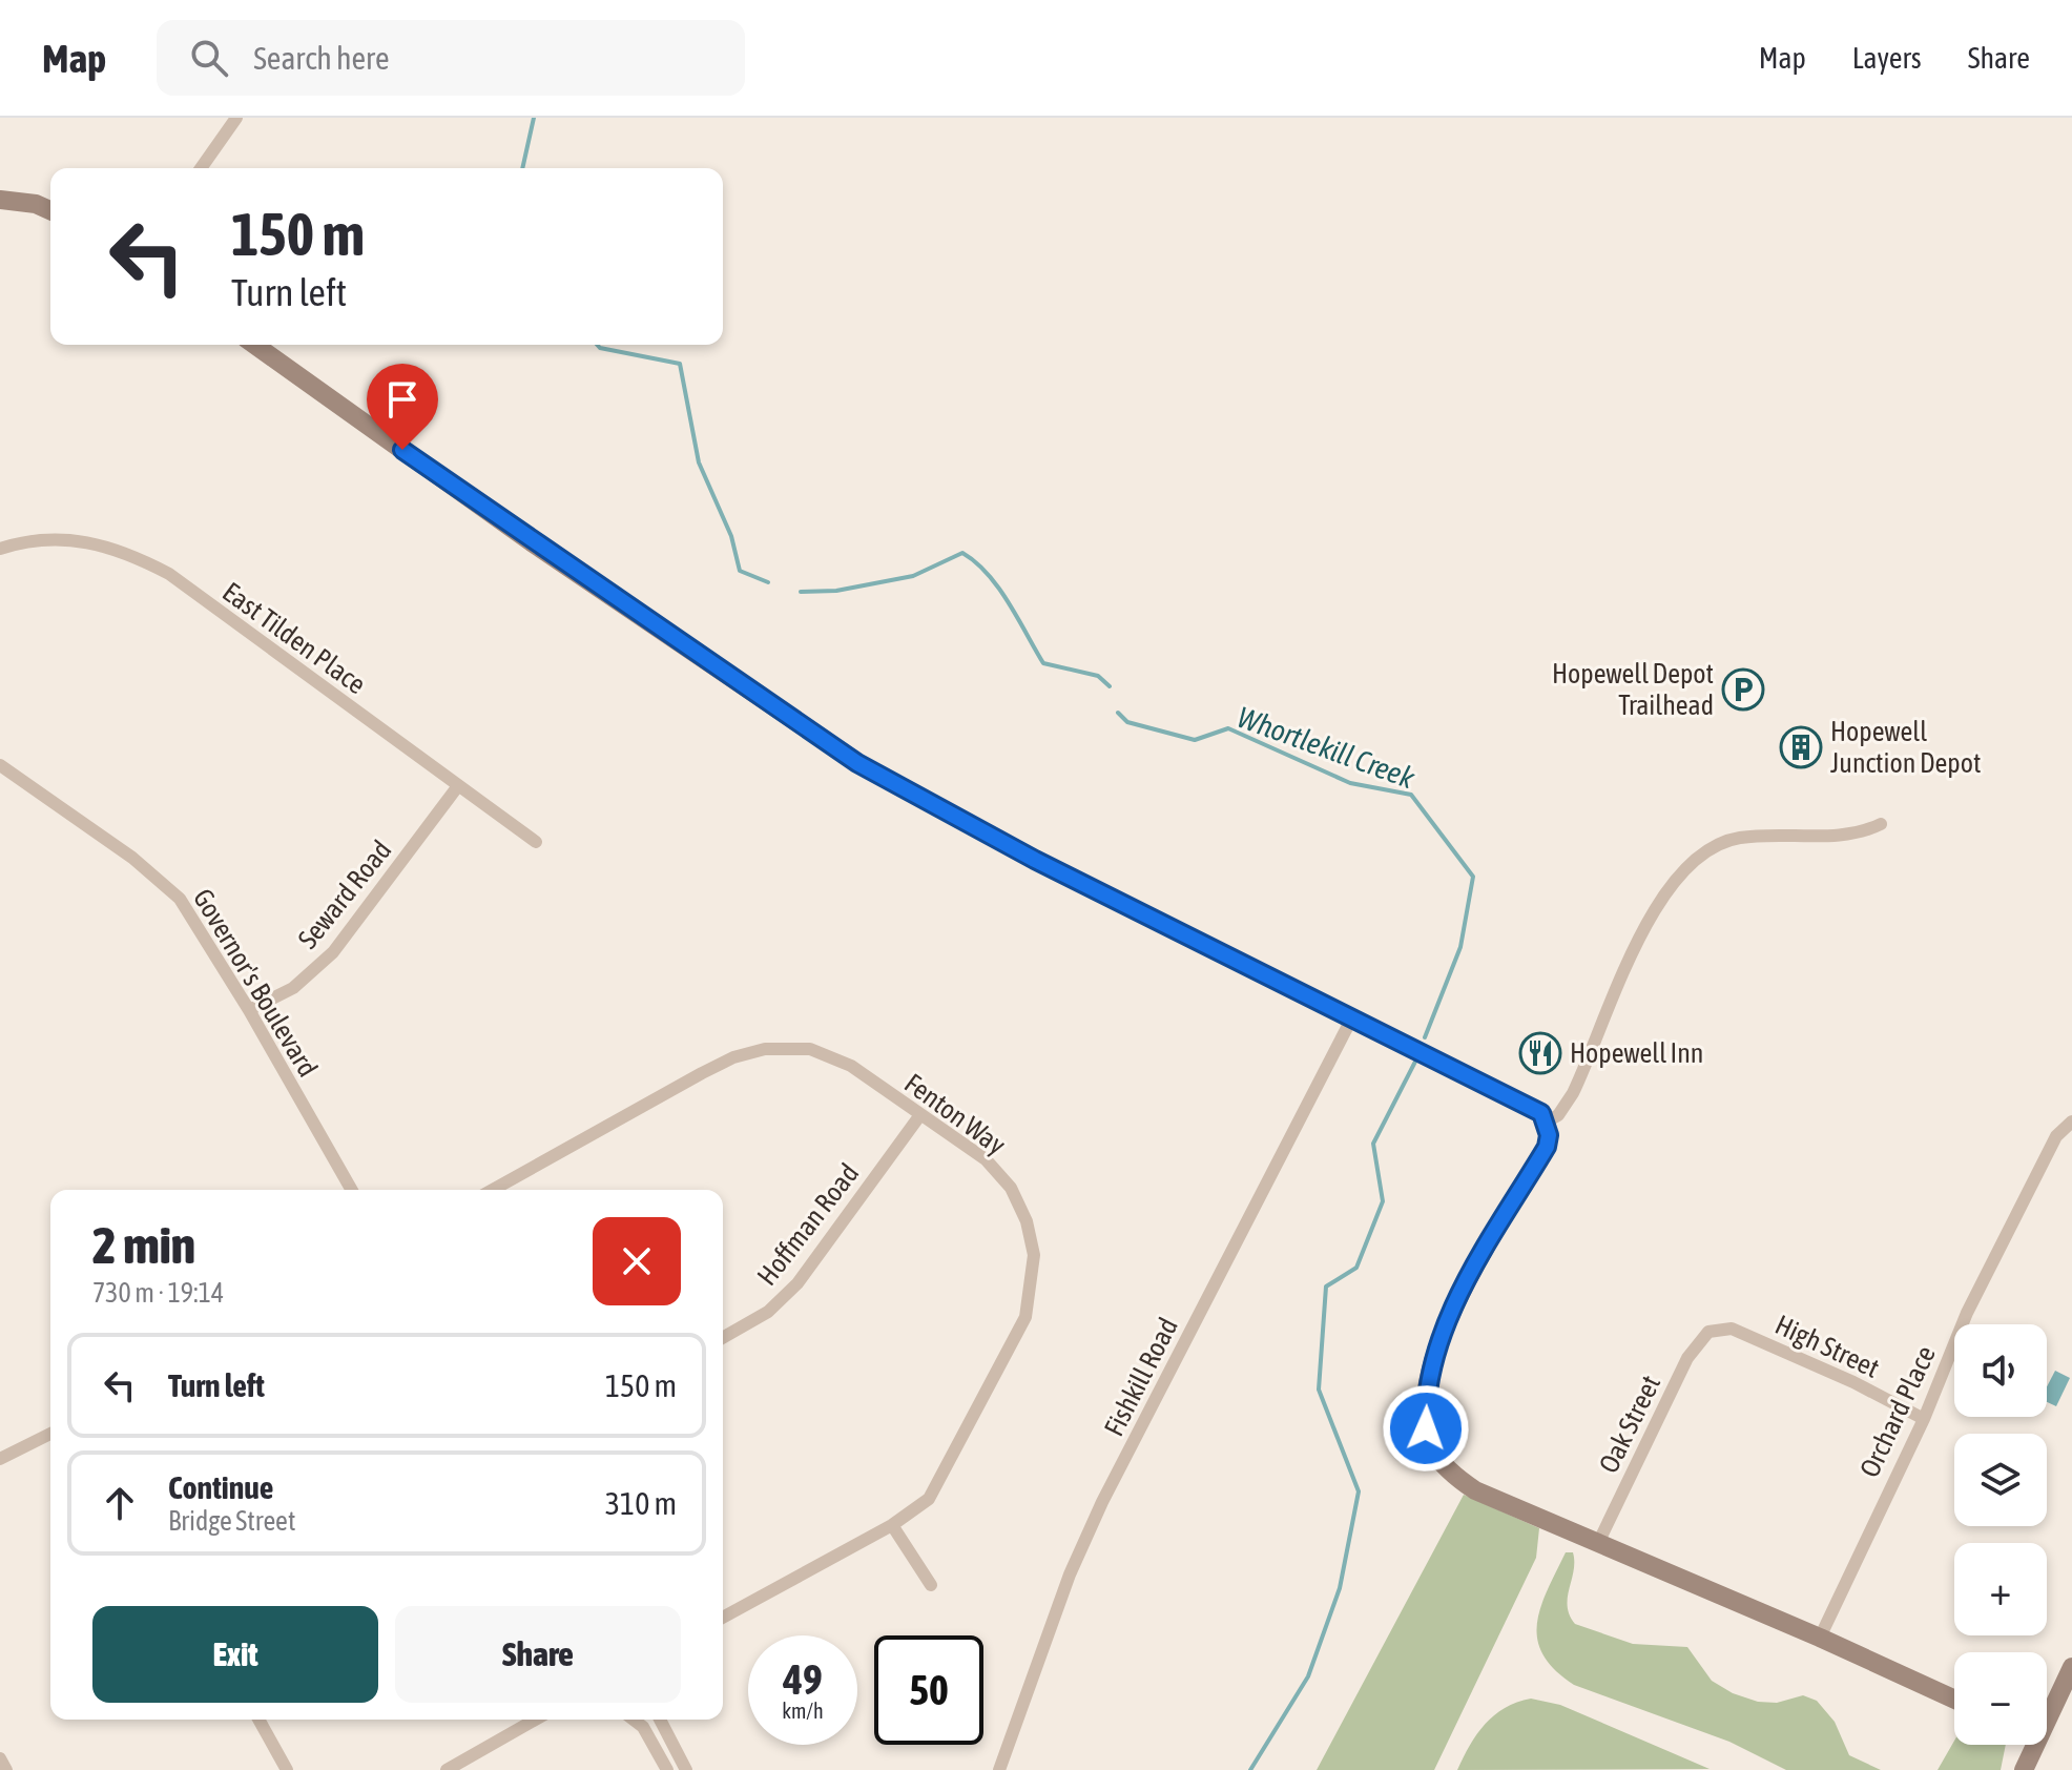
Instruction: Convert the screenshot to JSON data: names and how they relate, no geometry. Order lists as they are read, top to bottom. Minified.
{"streets":{"street":["East Tilden Place","Seward Road","Governor's Boulevard","Fenton Way","Hoffman Road","High Street","Fishkill Road","Orchard Place","Oak Street"]},"crossings":[["East Tilden Place","Seward Road"],["Seward Road","Governor's Boulevard"],["Fenton Way","Hoffman Road"],["High Street","Orchard Place"],["High Street","Oak Street"]],"water":["Whortlekill Creek"],"places":{"parking":["Hopewell Depot Trailhead"],"building":["Hopewell Junction Depot"],"restaurant":["Hopewell Inn"]},"page":{"header":"Map","search":"Search here","nav":["Map","Layers","Share"],"turn":["150 m","Turn left"],"heading":["2 min","730 m · 19:14"],"map_buttons":["+","−"],"list":[{"name":"Turn left","value":"150 m"},{"name":"Continue","note":"Bridge Street","value":"310 m"}],"buttons":["Exit","Share"],"speed":"49 km/h","limit":"50"}}
